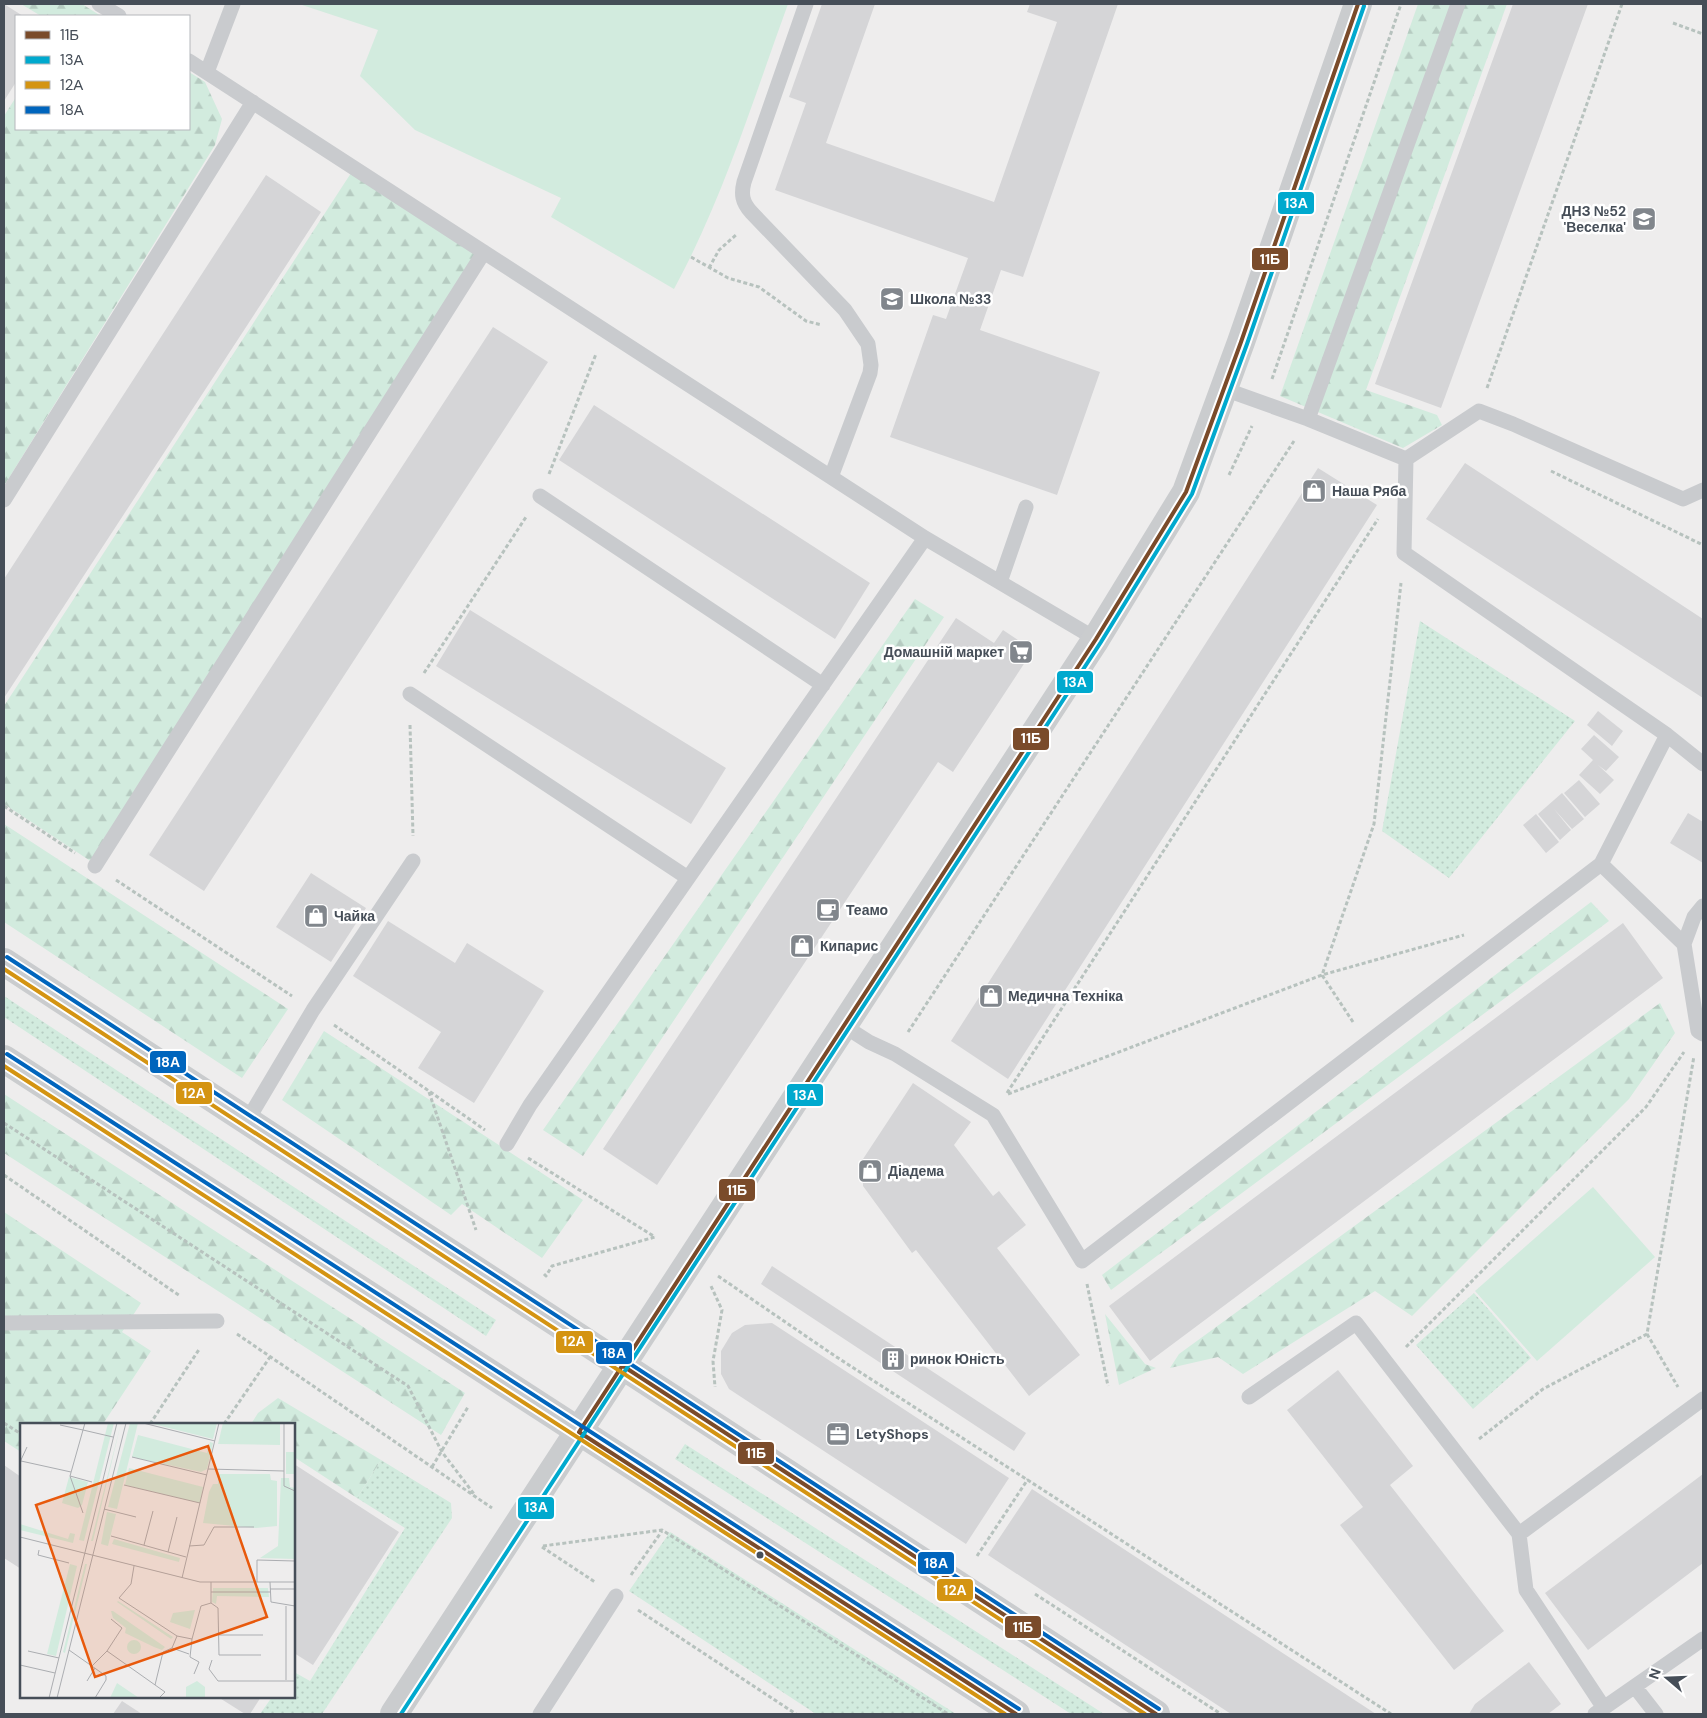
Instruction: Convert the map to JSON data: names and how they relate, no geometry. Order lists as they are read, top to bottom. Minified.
{"places":{"school or university":["ДНЗ №52 'Веселка'","Школа №33"],"shop":["Наша Ряба","Чайка","Кипарис","Медична Техніка","Діадема"],"supermarket":["Домашній маркет"],"cafe":["Теамо"],"building":["ринок Юність"],"office":["LetyShops"]},"lines":["transit line 11Б","transit line 13А","transit line 18А","transit line 12А"],"legend":["11Б","13А","12А","18А"],"north":"left"}
